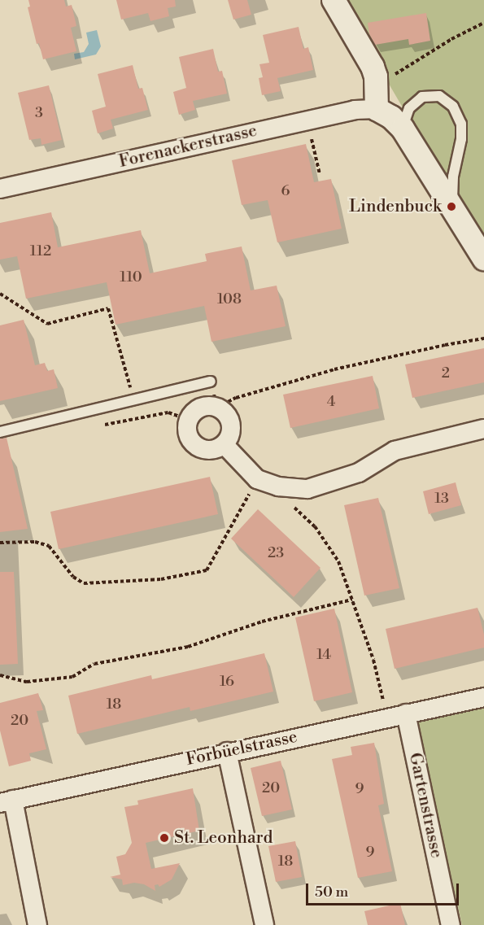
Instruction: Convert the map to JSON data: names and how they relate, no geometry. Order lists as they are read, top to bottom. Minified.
{"streets":{"street":["Forenackerstrasse","Forbüelstrasse","Gartenstrasse"]},"crossings":[["Forbüelstrasse","Gartenstrasse"]],"places":["Lindenbuck","St. Leonhard"],"house_numbers":["3","6","112","110","108","2","4","13","23","14","16","18","20","20","9","9","18"],"scale_bar":"50 m"}
